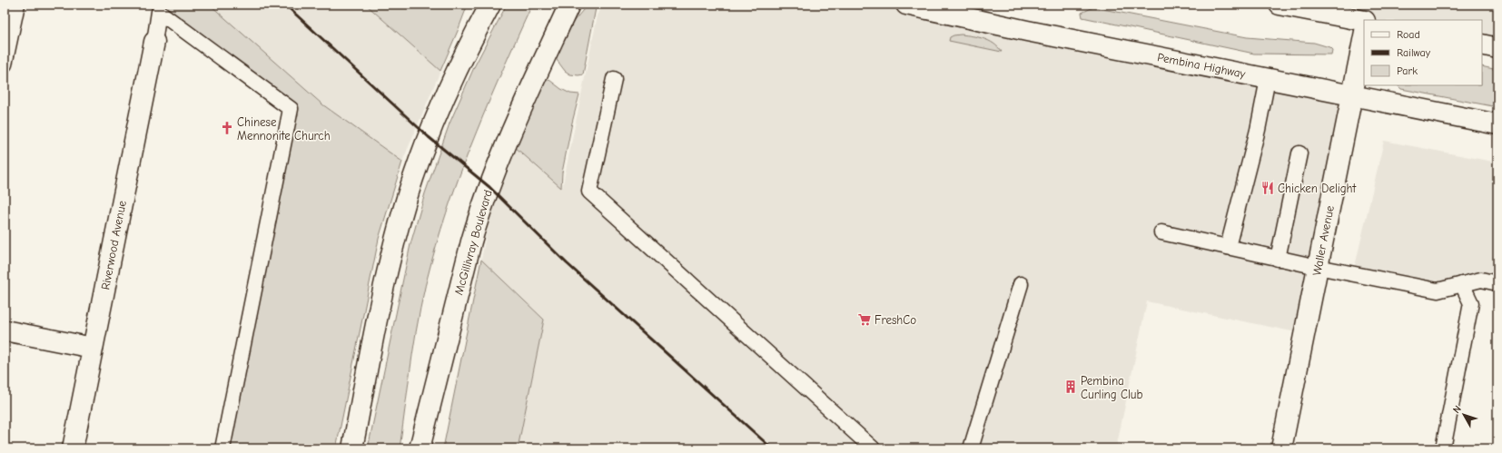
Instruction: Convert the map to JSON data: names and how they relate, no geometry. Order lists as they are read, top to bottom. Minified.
{"streets":{"main road":["Pembina Highway","Waller Avenue","McGillivray Boulevard","Riverwood Avenue"]},"crossings":[["Pembina Highway","Waller Avenue"]],"places":{"church":["Chinese Mennonite Church"],"restaurant":["Chicken Delight"],"supermarket":["FreshCo"],"building":["Pembina Curling Club"]},"legend":["Road","Railway","Park"],"north":"top left"}
